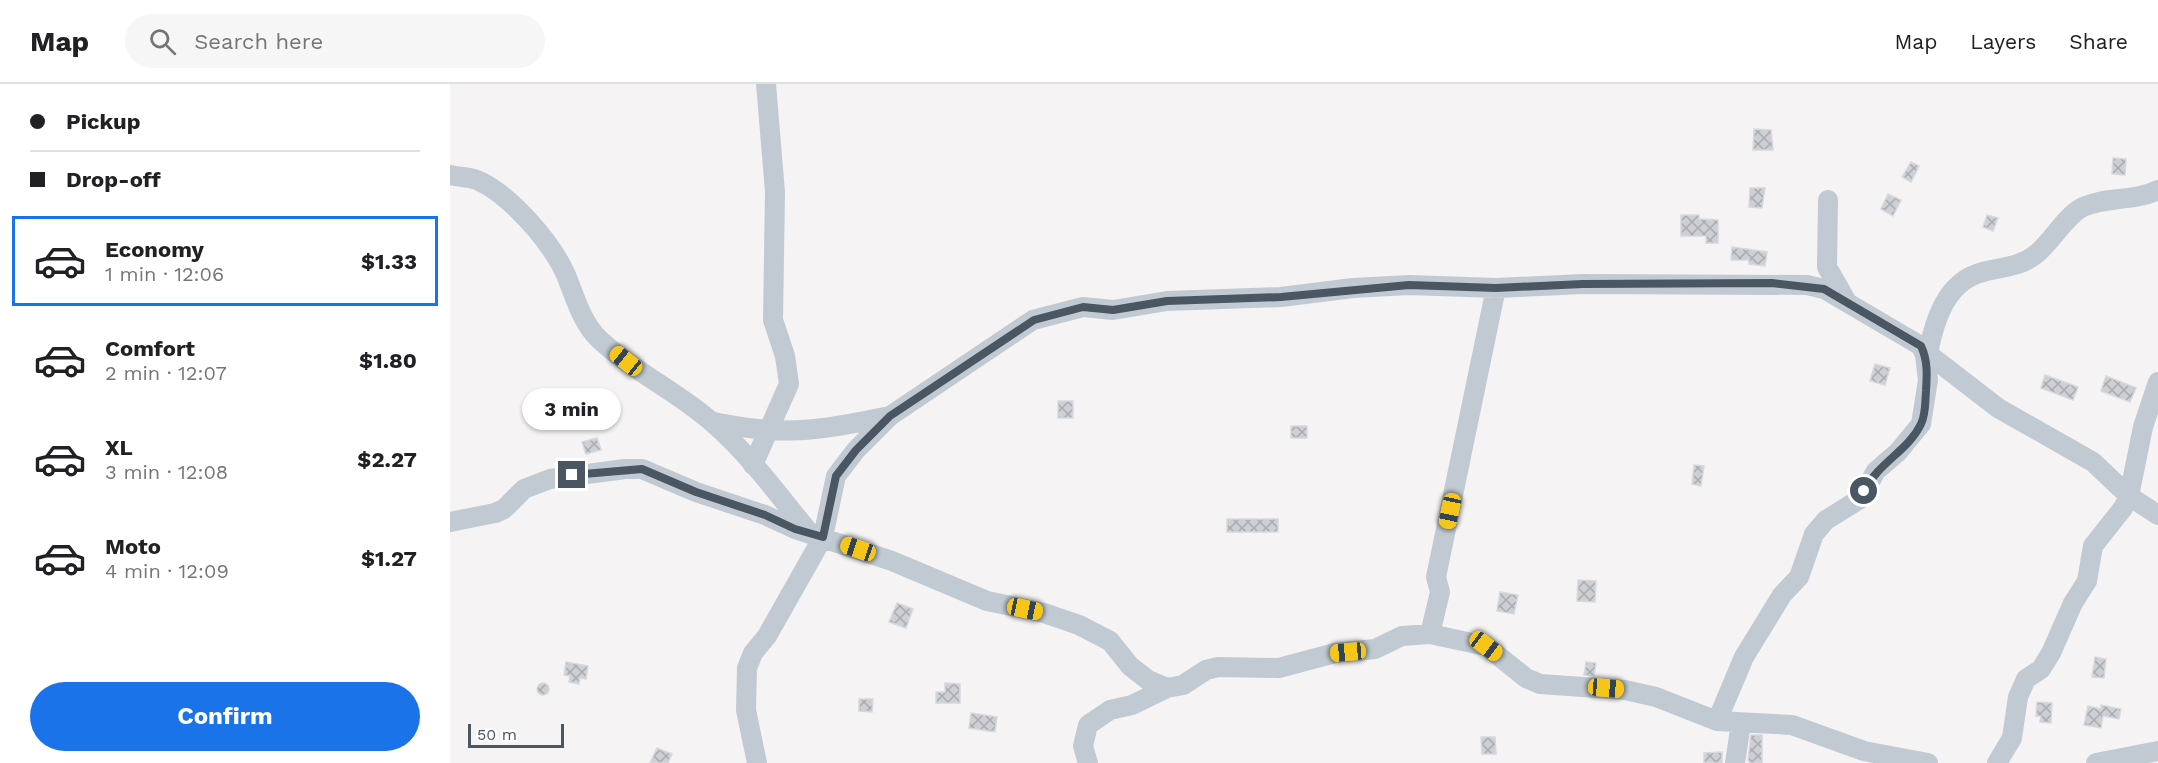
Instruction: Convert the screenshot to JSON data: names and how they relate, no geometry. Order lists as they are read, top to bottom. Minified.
{"scale_bar":"50 m","page":{"header":"Map","search":"Search here","nav":["Map","Layers","Share"],"banner":["Pickup","Drop-off"],"list":[{"name":"Economy","note":"1 min · 12:06","value":"$1.33"},{"name":"Comfort","note":"2 min · 12:07","value":"$1.80"},{"name":"XL","note":"3 min · 12:08","value":"$2.27"},{"name":"Moto","note":"4 min · 12:09","value":"$1.27"}],"bubble":"3 min","buttons":"Confirm","scale":"50 m"}}
